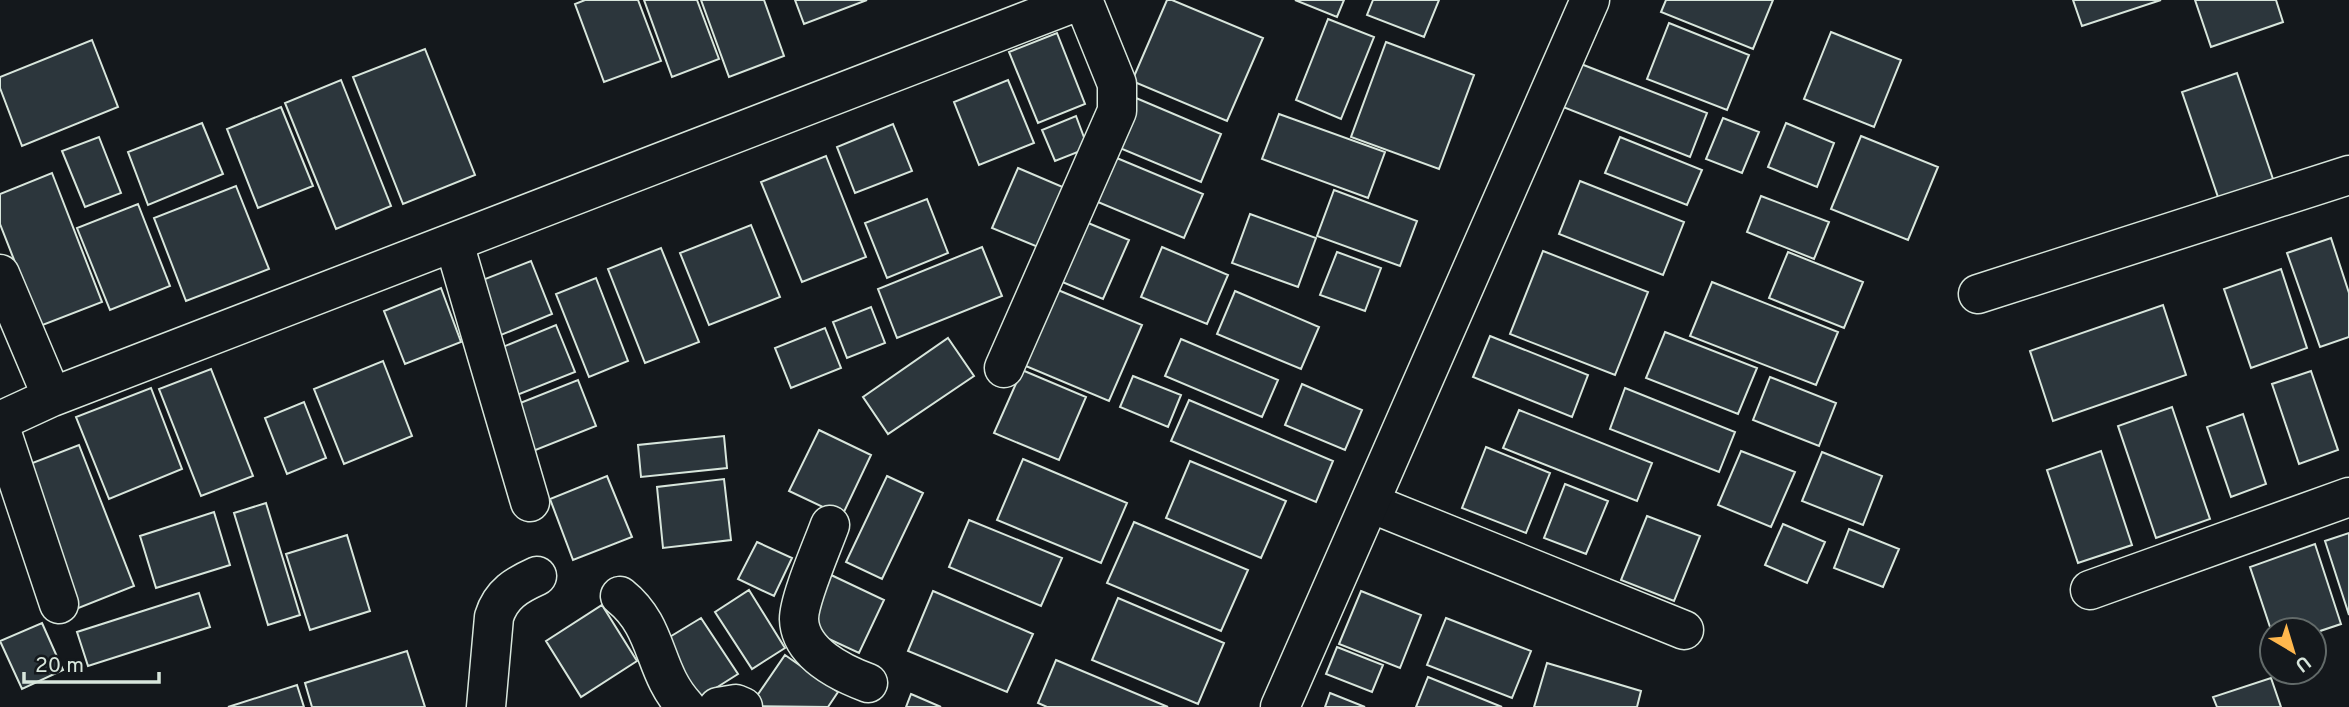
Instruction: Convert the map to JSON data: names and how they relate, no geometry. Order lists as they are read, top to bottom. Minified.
{"scale_bar":"20 m","north":"bottom right"}
